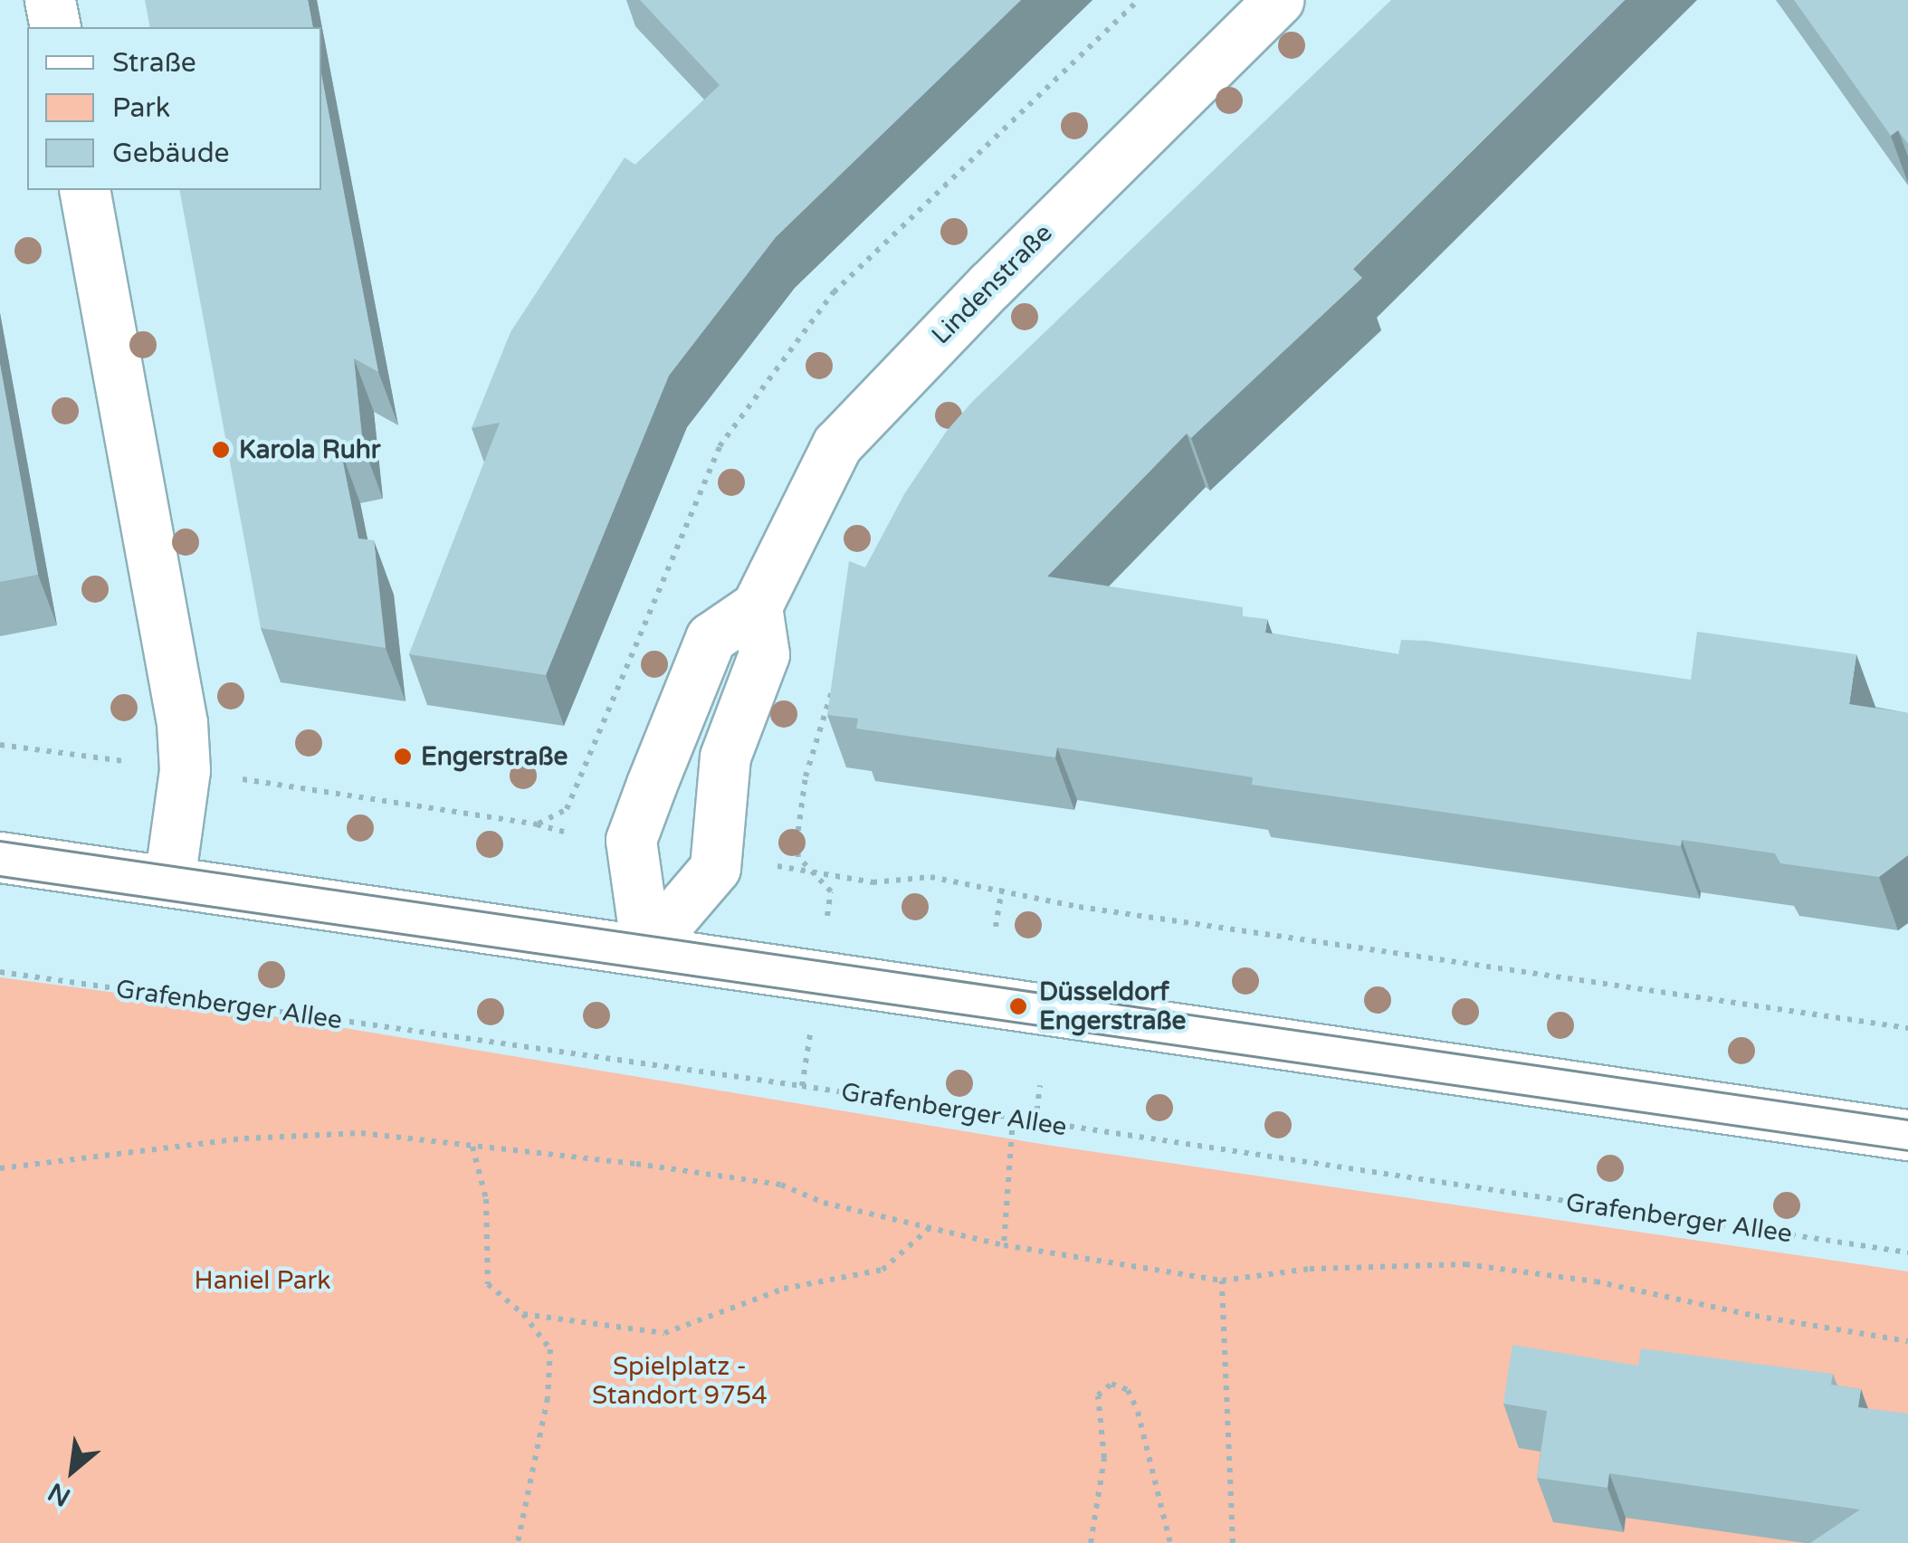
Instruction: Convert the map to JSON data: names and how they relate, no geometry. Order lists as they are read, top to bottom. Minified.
{"streets":{"street":["Lindenstraße"],"path":["Grafenberger Allee"]},"parks":["Haniel Park","Spielplatz - Standort 9754"],"places":["Karola Ruhr","Engerstraße","Düsseldorf Engerstraße"],"legend":["Straße","Park","Gebäude"],"north":"bottom left"}
